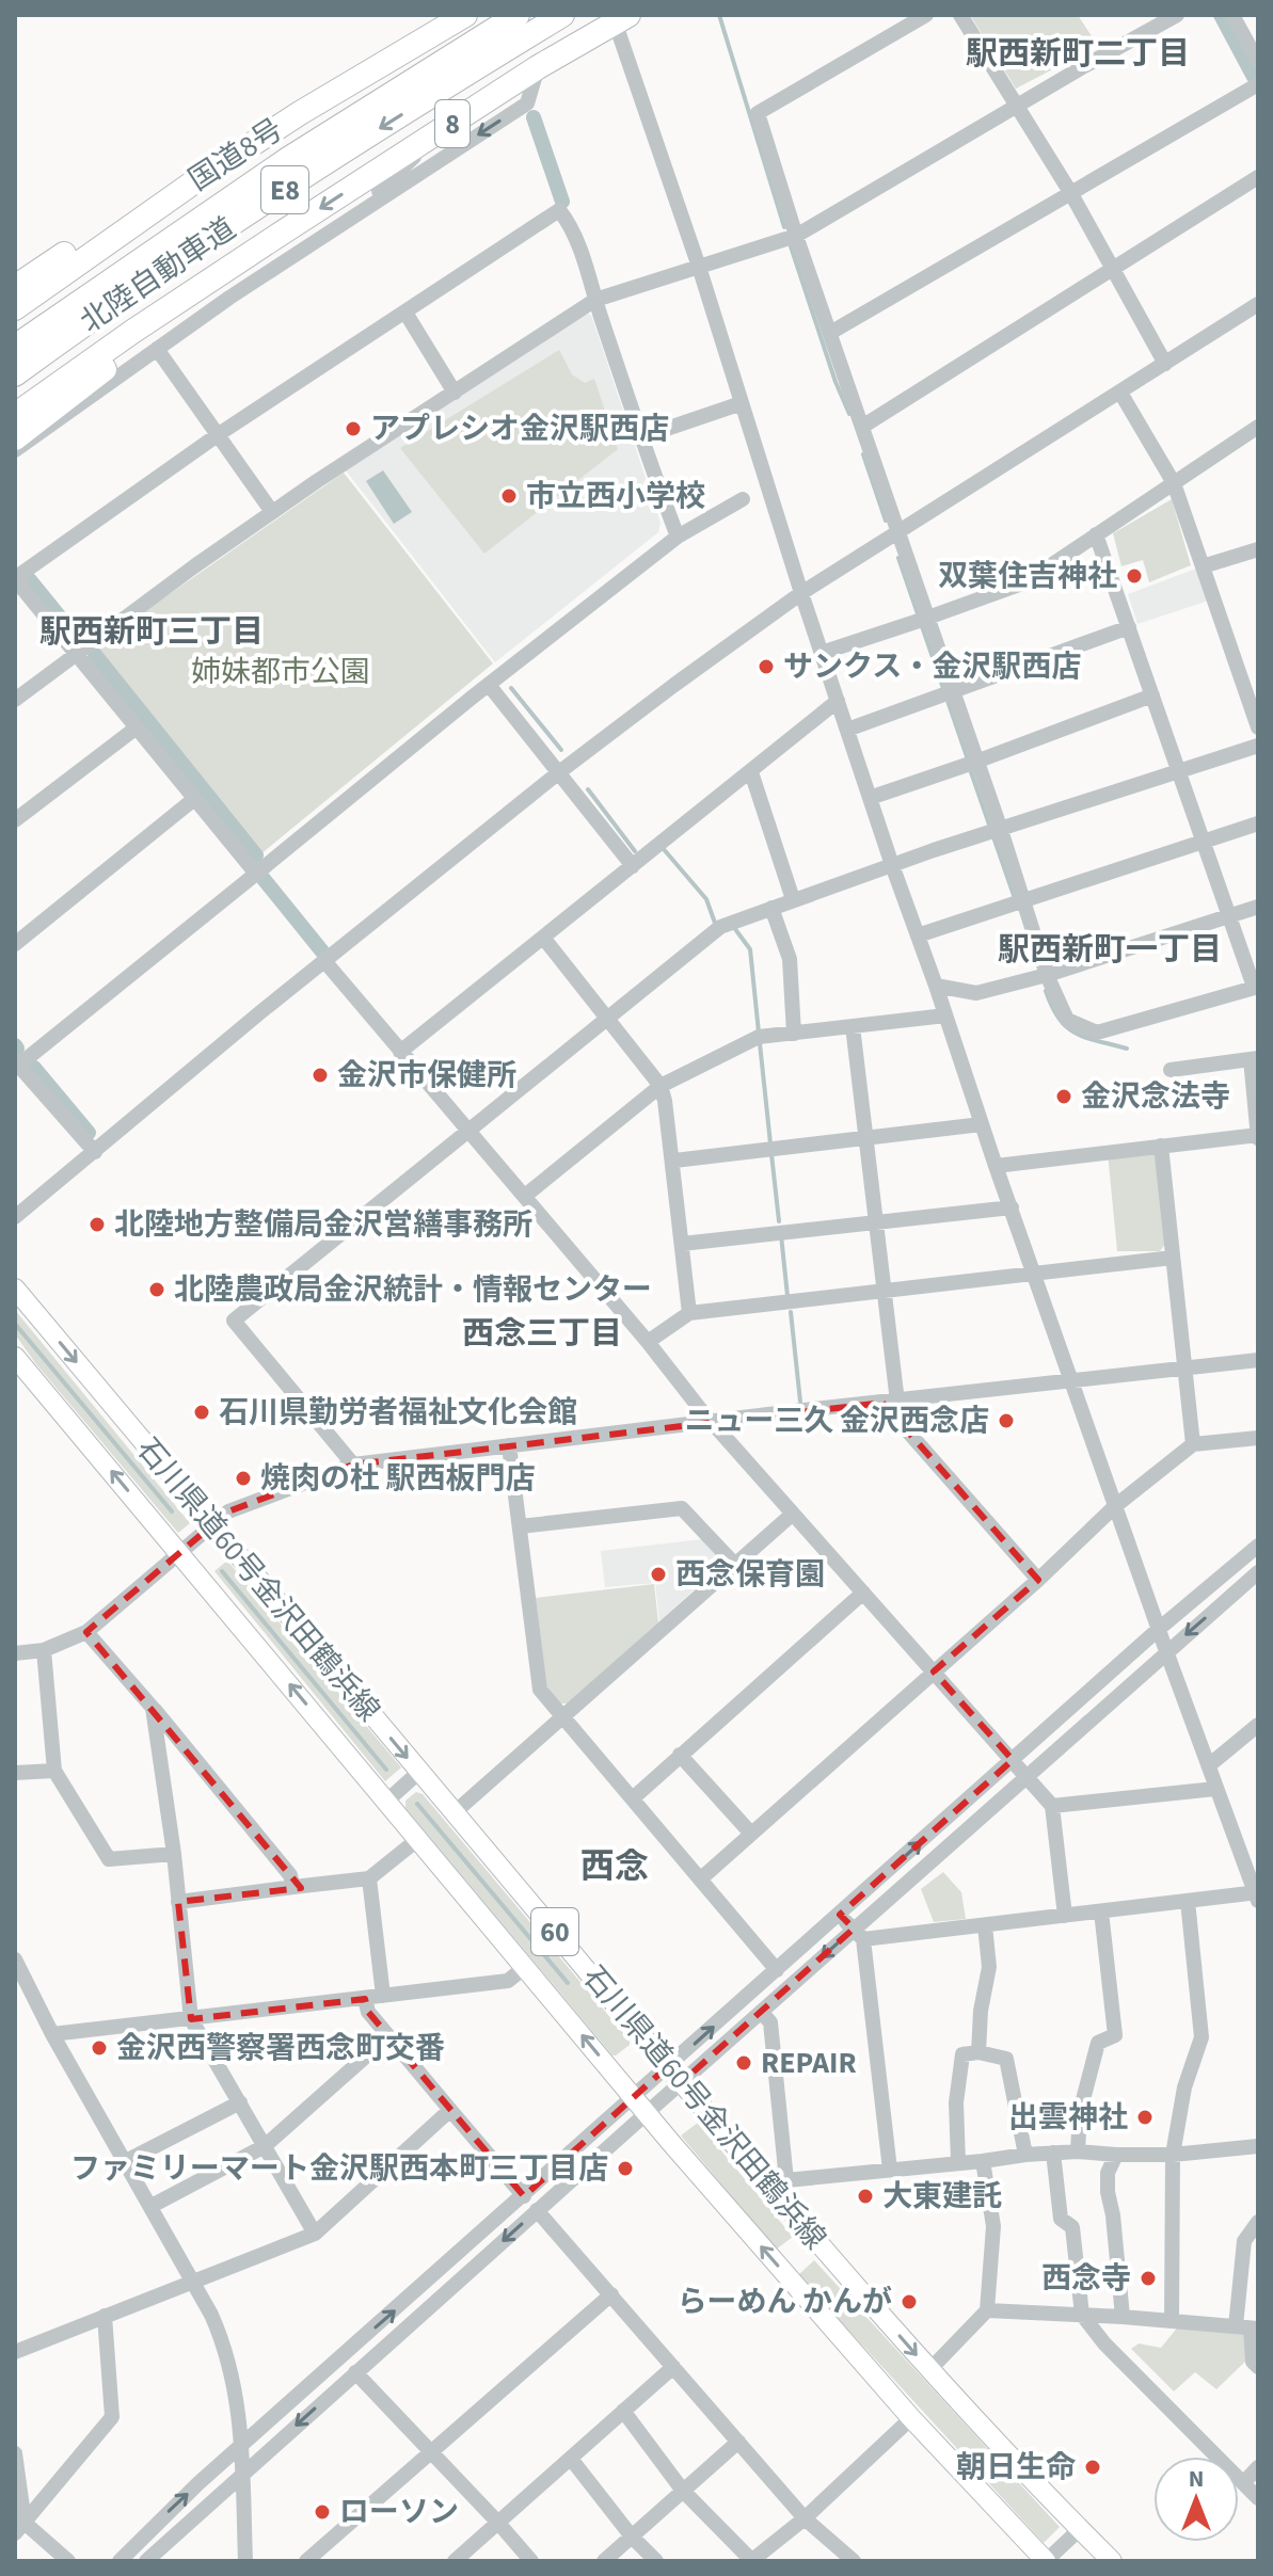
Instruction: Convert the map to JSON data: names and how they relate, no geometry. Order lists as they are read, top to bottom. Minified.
{"streets":{"highway":["8","国道8号","E8","北陸自動車道"],"main road":["石川県道60号金沢田鶴浜線","60"]},"districts":["駅西新町二丁目","駅西新町三丁目","駅西新町一丁目","西念三丁目","西念"],"parks":["姉妹都市公園"],"places":["アプレシオ金沢駅西店","市立西小学校","双葉住吉神社","サンクス・金沢駅西店","金沢市保健所","金沢念法寺","北陸地方整備局金沢営繕事務所","北陸農政局金沢統計・情報センター","石川県勤労者福祉文化会館","ニュー三久 金沢西念店","焼肉の杜 駅西板門店","西念保育園","金沢西警察署西念町交番","REPAIR","出雲神社","ファミリーマート金沢駅西本町三丁目店","大東建託","西念寺","らーめん かんが","朝日生命","ローソン"],"north":"top"}
